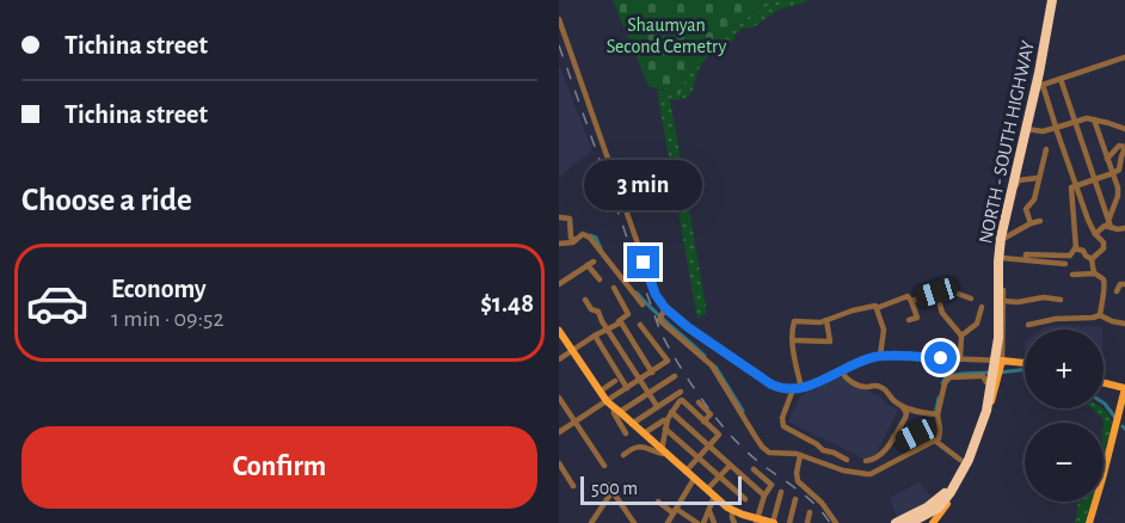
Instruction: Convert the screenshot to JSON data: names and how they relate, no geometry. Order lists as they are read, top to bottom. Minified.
{"streets":{"highway":["NORTH - SOUTH HIGHWAY"]},"parks":["Shaumyan Second Cemetry"],"scale_bar":"500 m","page":{"banner":["Tichina street","Tichina street"],"heading":"Choose a ride","bubble":"3 min","list":[{"name":"Economy","note":"1 min · 09:52","value":"$1.48"}],"map_buttons":["+","−"],"buttons":"Confirm","scale":"500 m"}}
